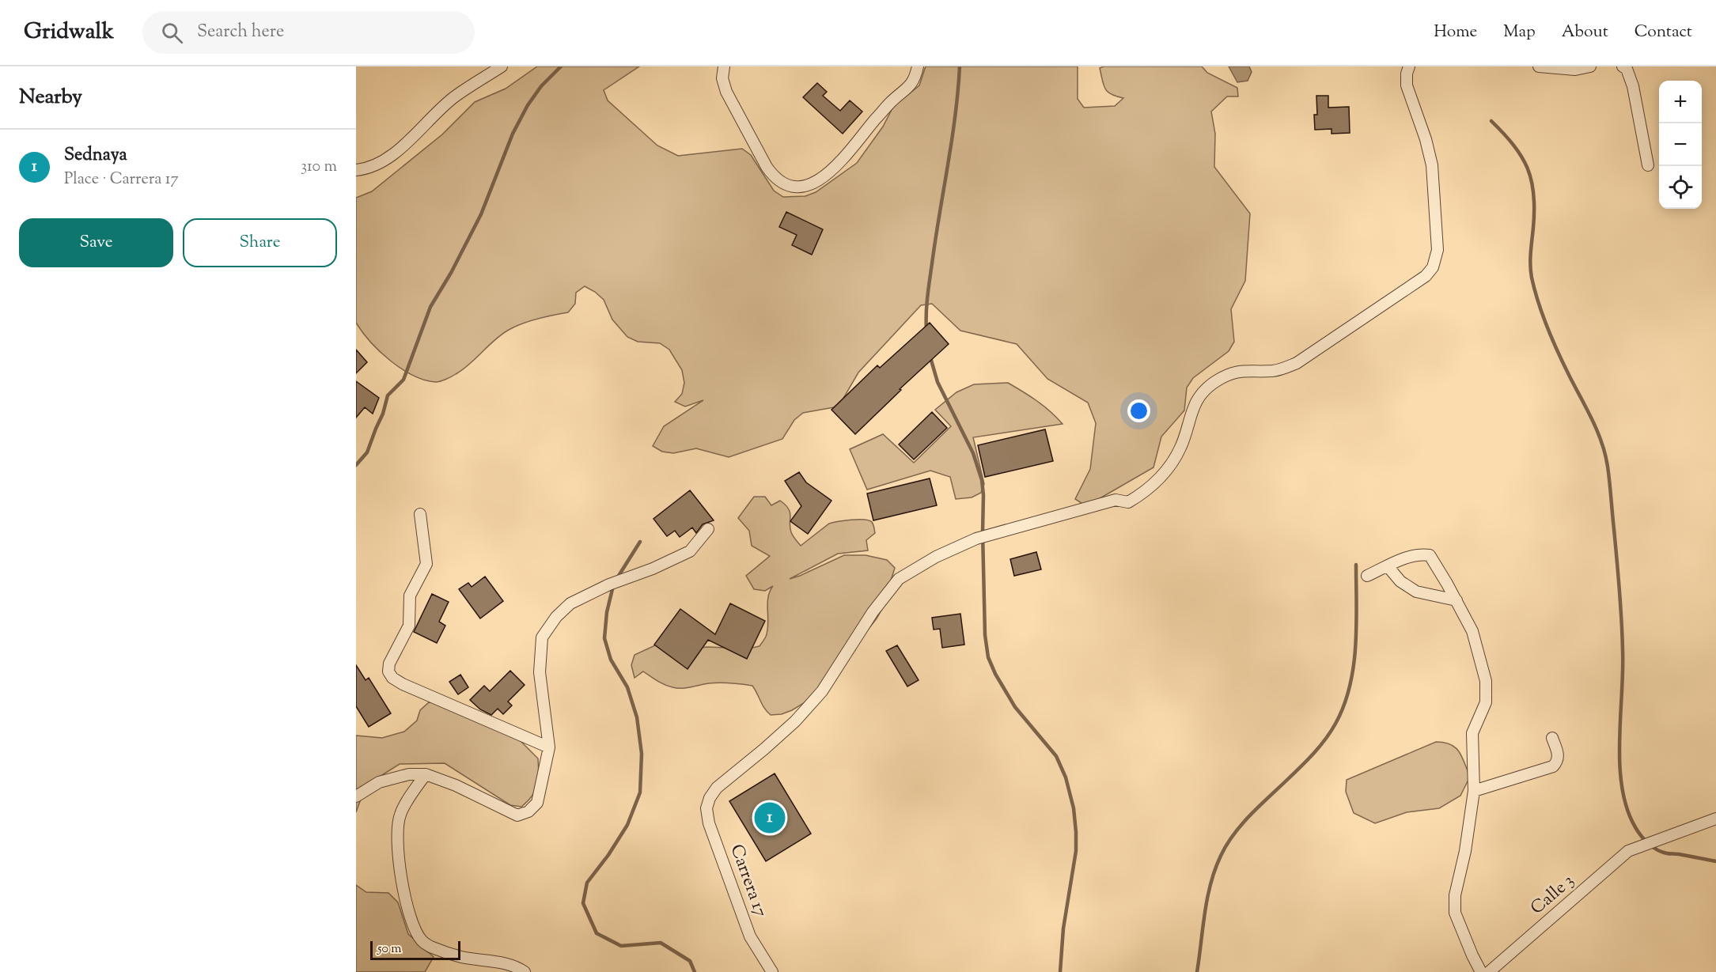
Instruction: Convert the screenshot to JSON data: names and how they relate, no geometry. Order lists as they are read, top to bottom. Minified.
{"streets":{"street":["Carrera 17","Calle 3"]},"scale_bar":"50 m","page":{"header":"Gridwalk","search":"Search here","nav":["Home","Map","About","Contact"],"heading":"Nearby","map_buttons":["+","−"],"list":[{"mark":"1","name":"Sednaya","note":"Place · Carrera 17","value":"310 m"}],"buttons":["Save","Share"],"pins":"1","scale":"50 m"}}
